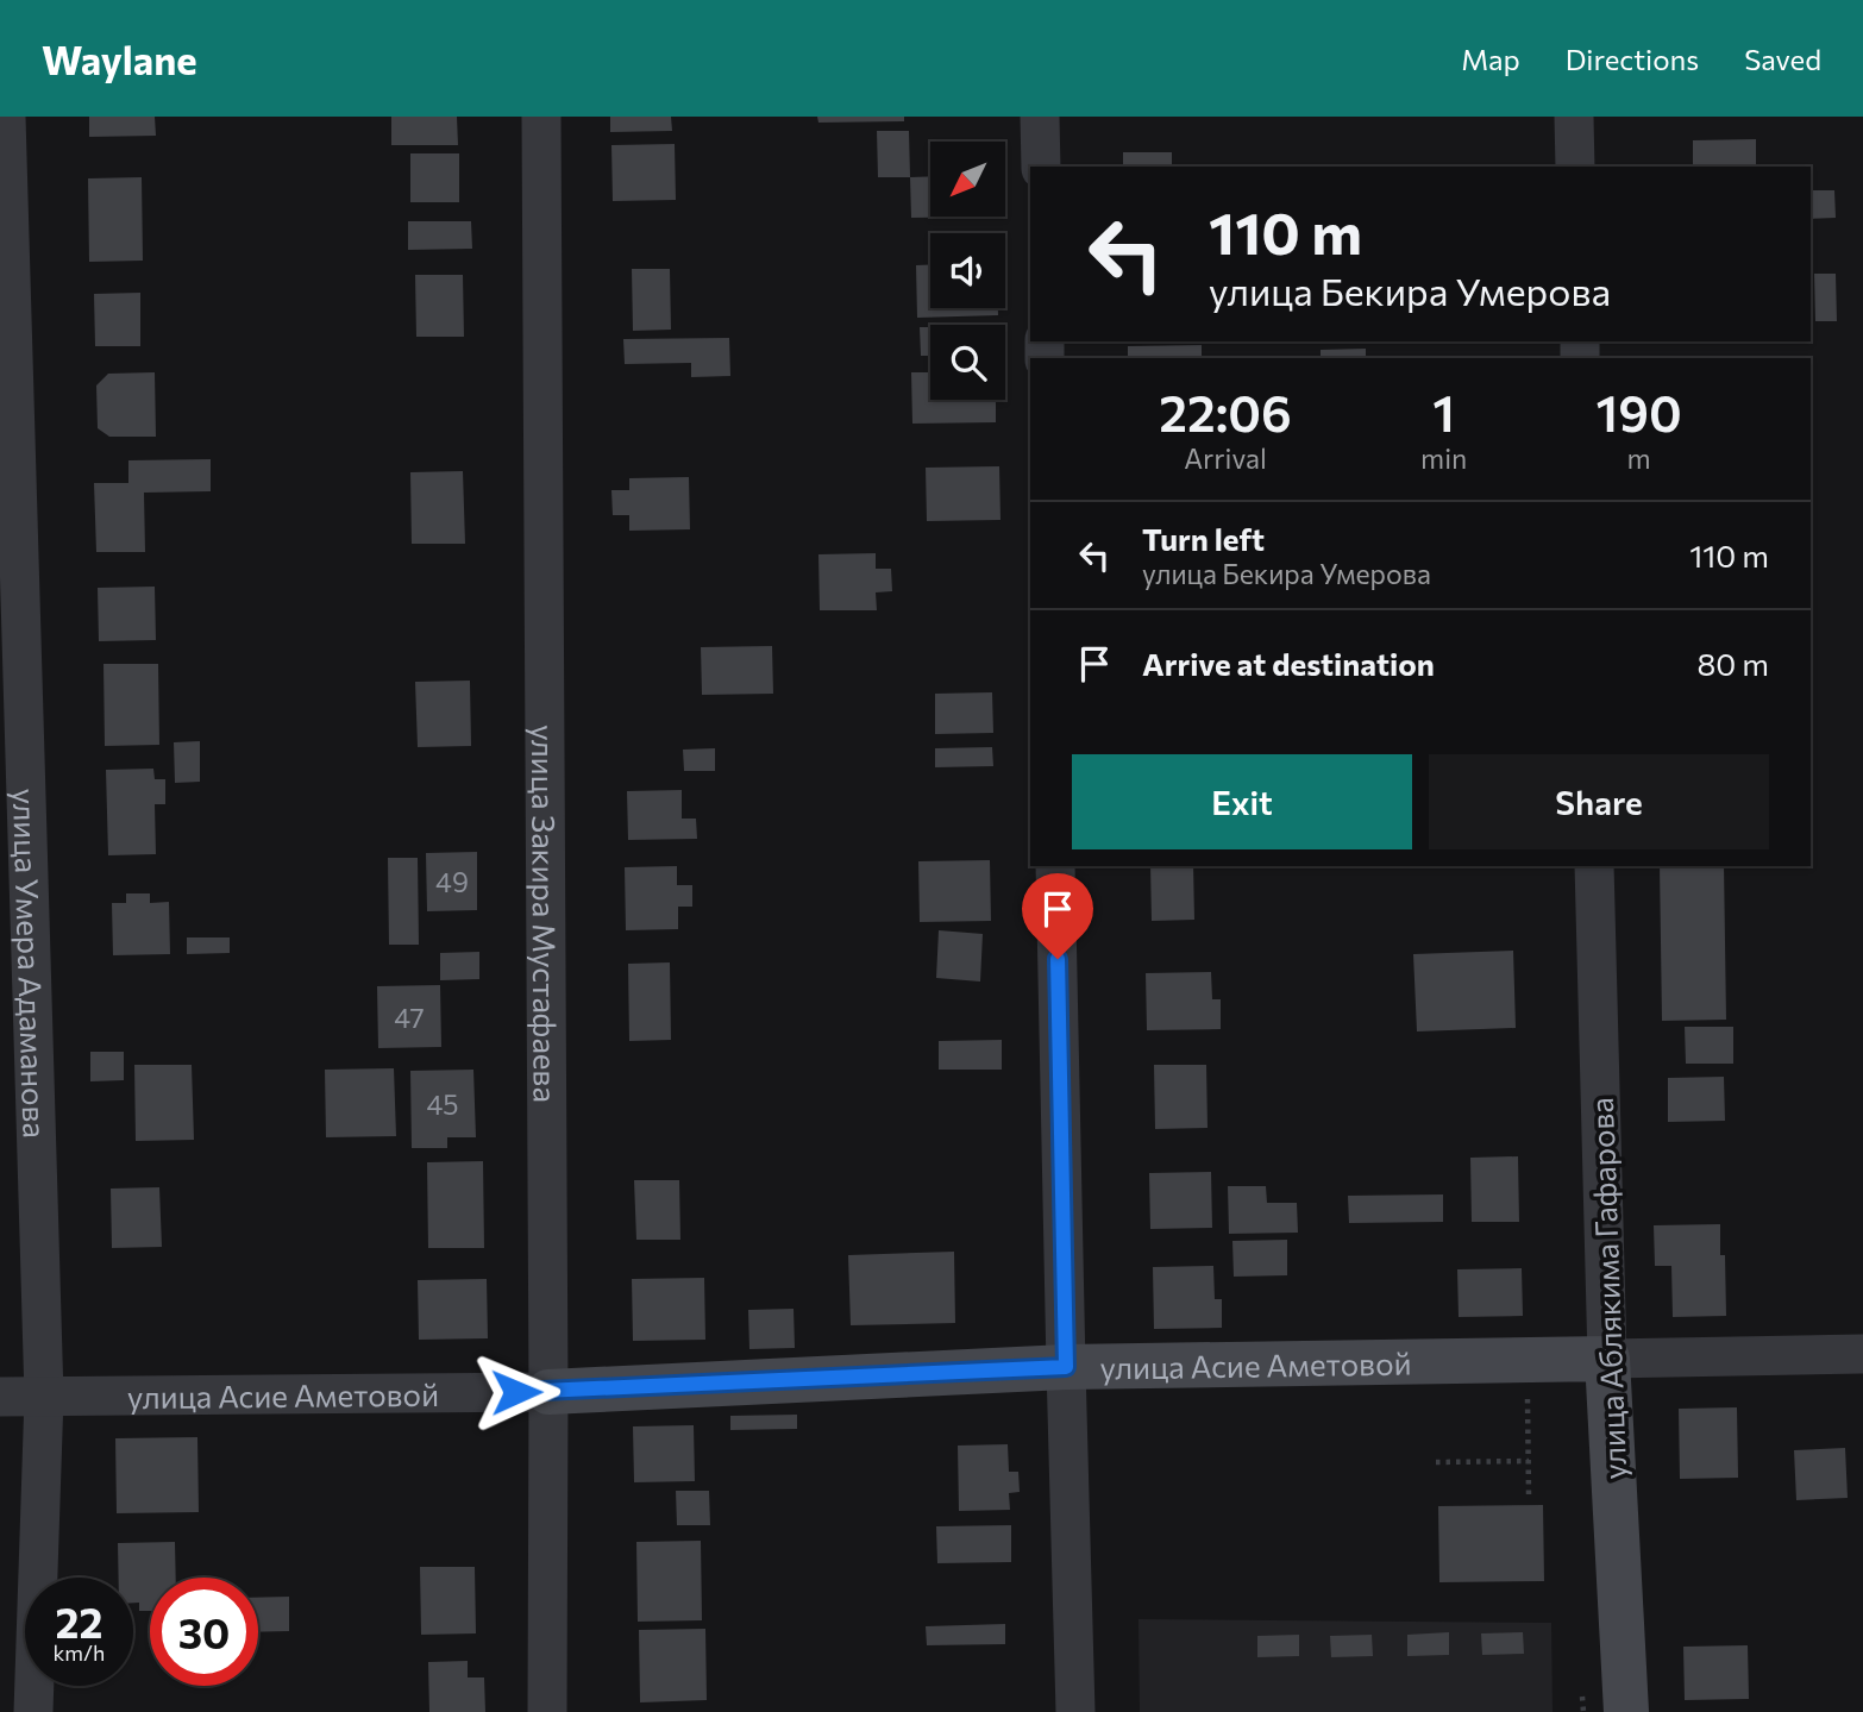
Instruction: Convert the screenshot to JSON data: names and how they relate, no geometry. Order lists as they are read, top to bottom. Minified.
{"streets":{"street":["улица Закира Мустафаева","улица Умера Адаманова","улица Аблякима Гафарова","улица Асие Аметовой"]},"crossings":[["улица Закира Мустафаева","улица Асие Аметовой"],["улица Умера Адаманова","улица Асие Аметовой"],["улица Аблякима Гафарова","улица Асие Аметовой"]],"house_numbers":["49","47","45"],"north":"bottom left","page":{"header":"Waylane","nav":["Map","Directions","Saved"],"turn":["110 m","улица Бекира Умерова"],"eta":["22:06","Arrival","1","min","190","m"],"list":[{"name":"Turn left","note":"улица Бекира Умерова","value":"110 m"},{"name":"Arrive at destination","value":"80 m"}],"buttons":["Exit","Share"],"speed":"22 km/h","limit":"30"}}
